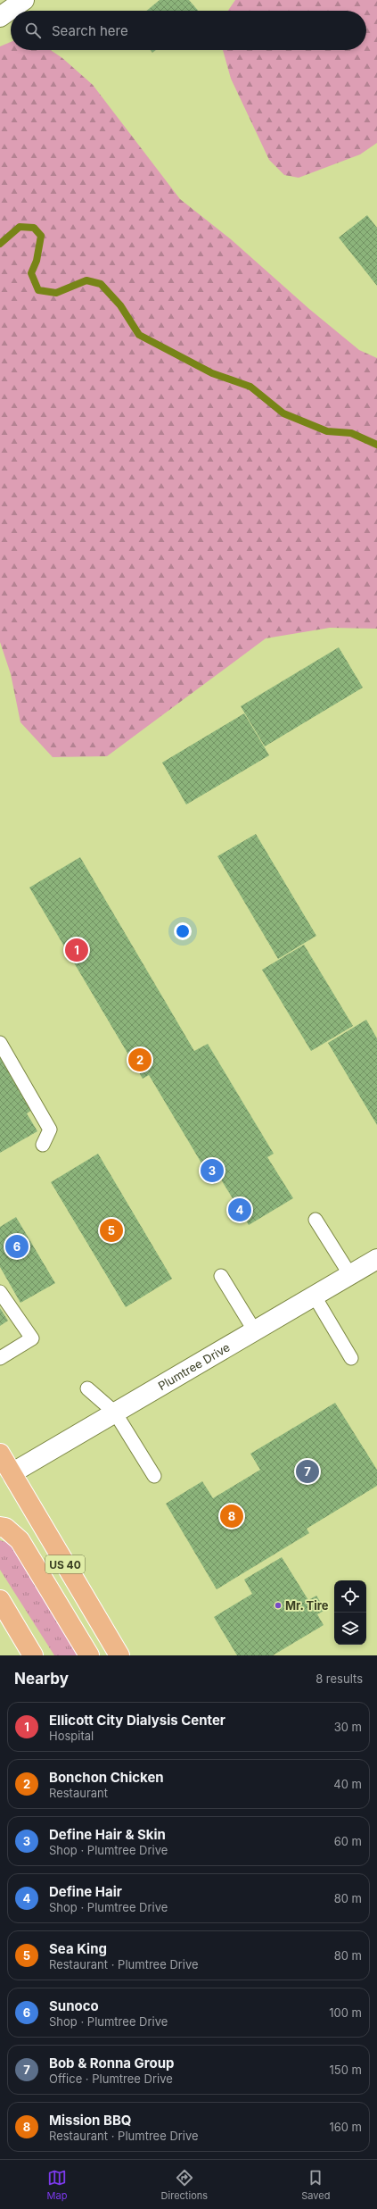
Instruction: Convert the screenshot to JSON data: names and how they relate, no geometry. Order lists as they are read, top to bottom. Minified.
{"streets":{"main road":["US 40"],"street":["Plumtree Drive"]},"crossings":[["Plumtree Drive","US 40"]],"places":["Mr. Tire"],"page":{"search":"Search here","pins":["1","2","3","4","5","6","7","8"],"heading":["Nearby","8 results"],"list":[{"mark":"1","name":"Ellicott City Dialysis Center","note":"Hospital","value":"30 m"},{"mark":"2","name":"Bonchon Chicken","note":"Restaurant","value":"40 m"},{"mark":"3","name":"Define Hair & Skin","note":"Shop · Plumtree Drive","value":"60 m"},{"mark":"4","name":"Define Hair","note":"Shop · Plumtree Drive","value":"80 m"},{"mark":"5","name":"Sea King","note":"Restaurant · Plumtree Drive","value":"80 m"},{"mark":"6","name":"Sunoco","note":"Shop · Plumtree Drive","value":"100 m"},{"mark":"7","name":"Bob & Ronna Group","note":"Office · Plumtree Drive","value":"150 m"},{"mark":"8","name":"Mission BBQ","note":"Restaurant · Plumtree Drive","value":"160 m"}],"nav":["Map","Directions","Saved"]}}
